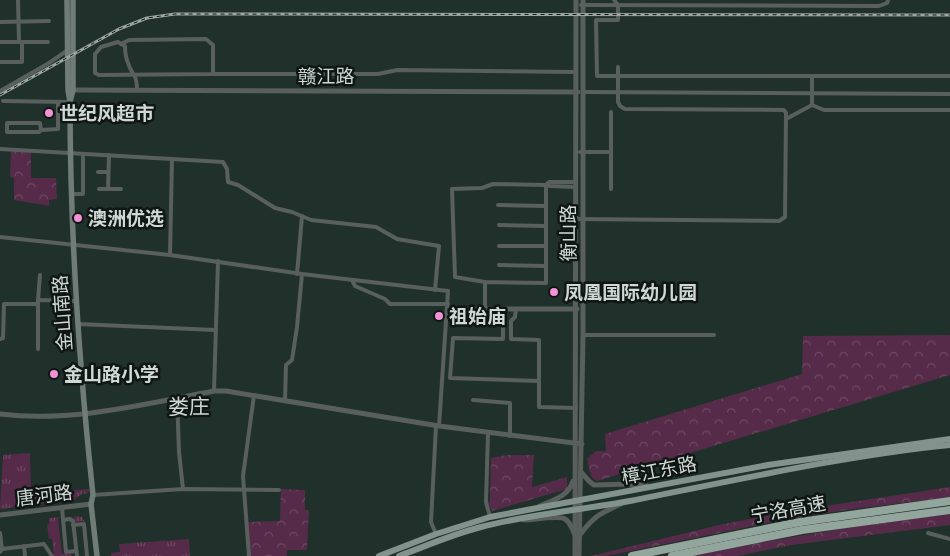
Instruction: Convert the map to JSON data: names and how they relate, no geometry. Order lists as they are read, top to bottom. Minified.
{"streets":{"highway":["宁洛高速"],"main road":["金山南路","樟江东路"],"street":["赣江路","衡山路","唐河路"]},"crossings":[["赣江路","衡山路"],["赣江路","金山南路"],["衡山路","樟江东路"],["金山南路","唐河路"]],"districts":["娄庄"],"places":["世纪风超市","澳洲优选","凤凰国际幼儿园","祖始庙","金山路小学"]}
